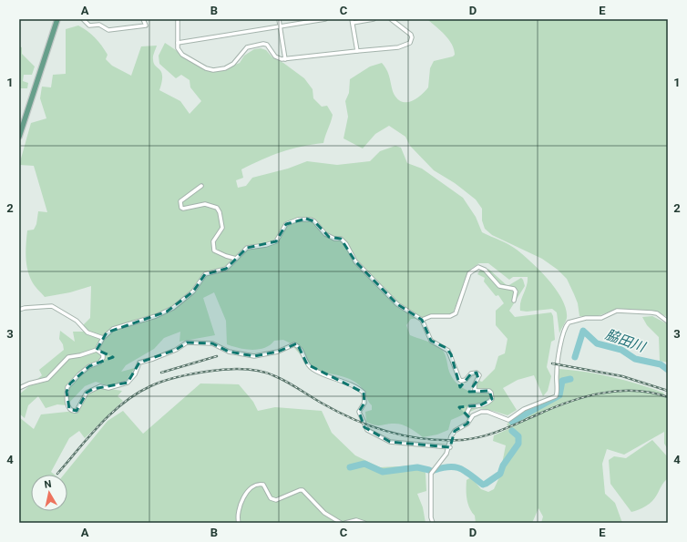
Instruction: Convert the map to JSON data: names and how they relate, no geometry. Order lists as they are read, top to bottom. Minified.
{"water":["脇田川"],"north":"top","grid":{"columns":["A","B","C","D","E"],"rows":["1","2","3","4"]}}
